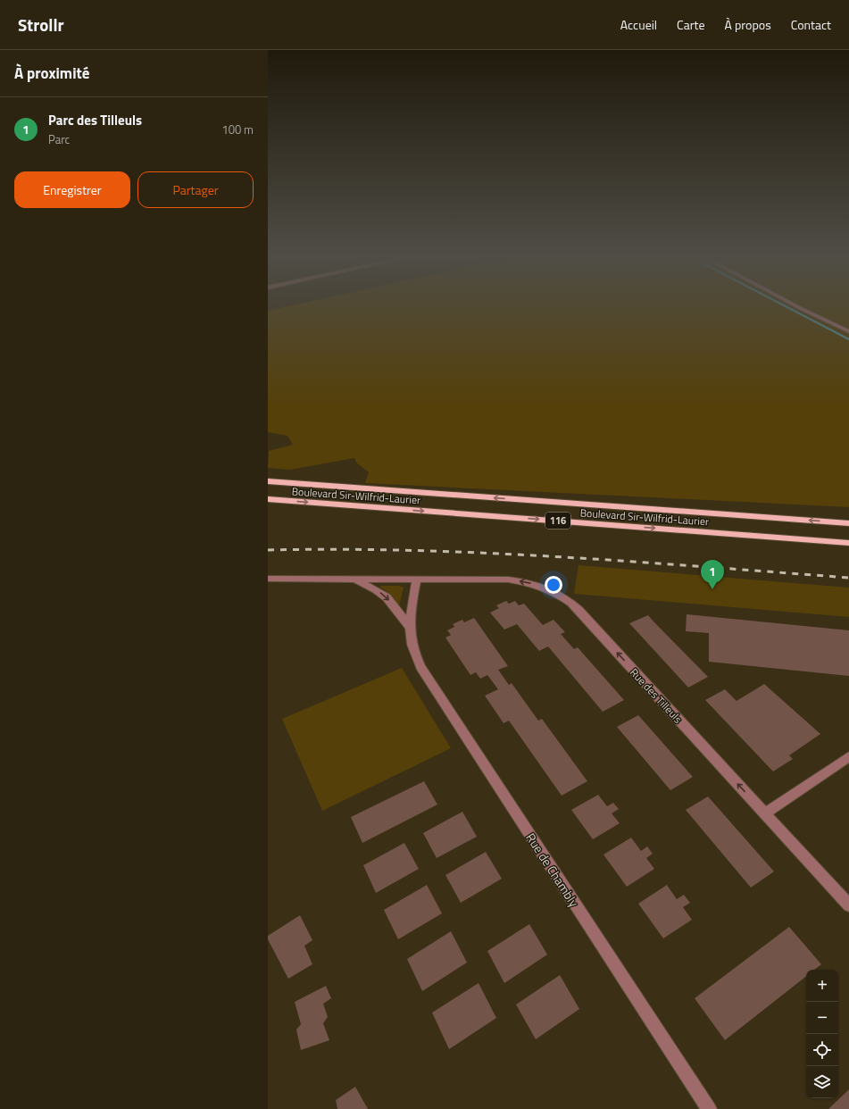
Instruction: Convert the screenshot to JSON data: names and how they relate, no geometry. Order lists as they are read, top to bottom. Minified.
{"streets":{"main road":["Boulevard Sir-Wilfrid-Laurier","116"],"street":["Rue des Tilleuls","Rue de Chambly"]},"crossings":[["Rue des Tilleuls","Rue de Chambly"]],"one_way":["Rue des Tilleuls"],"page":{"header":"Strollr","nav":["Accueil","Carte","À propos","Contact"],"heading":"À proximité","list":[{"mark":"1","name":"Parc des Tilleuls","note":"Parc","value":"100 m"}],"buttons":["Enregistrer","Partager"],"pins":"1","map_buttons":["+","−"]}}
